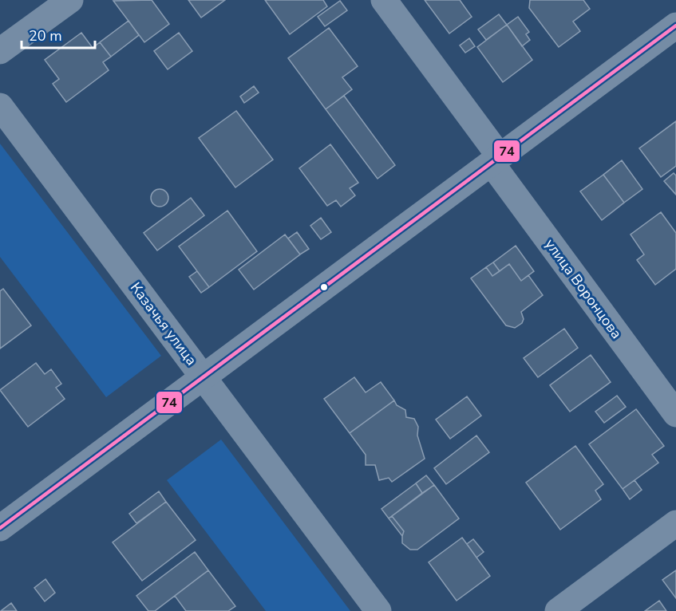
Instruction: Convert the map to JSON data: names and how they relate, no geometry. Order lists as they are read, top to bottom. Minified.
{"streets":{"street":["улица Воронцова","Казачья улица"]},"lines":["transit line 74"],"scale_bar":"20 m"}
